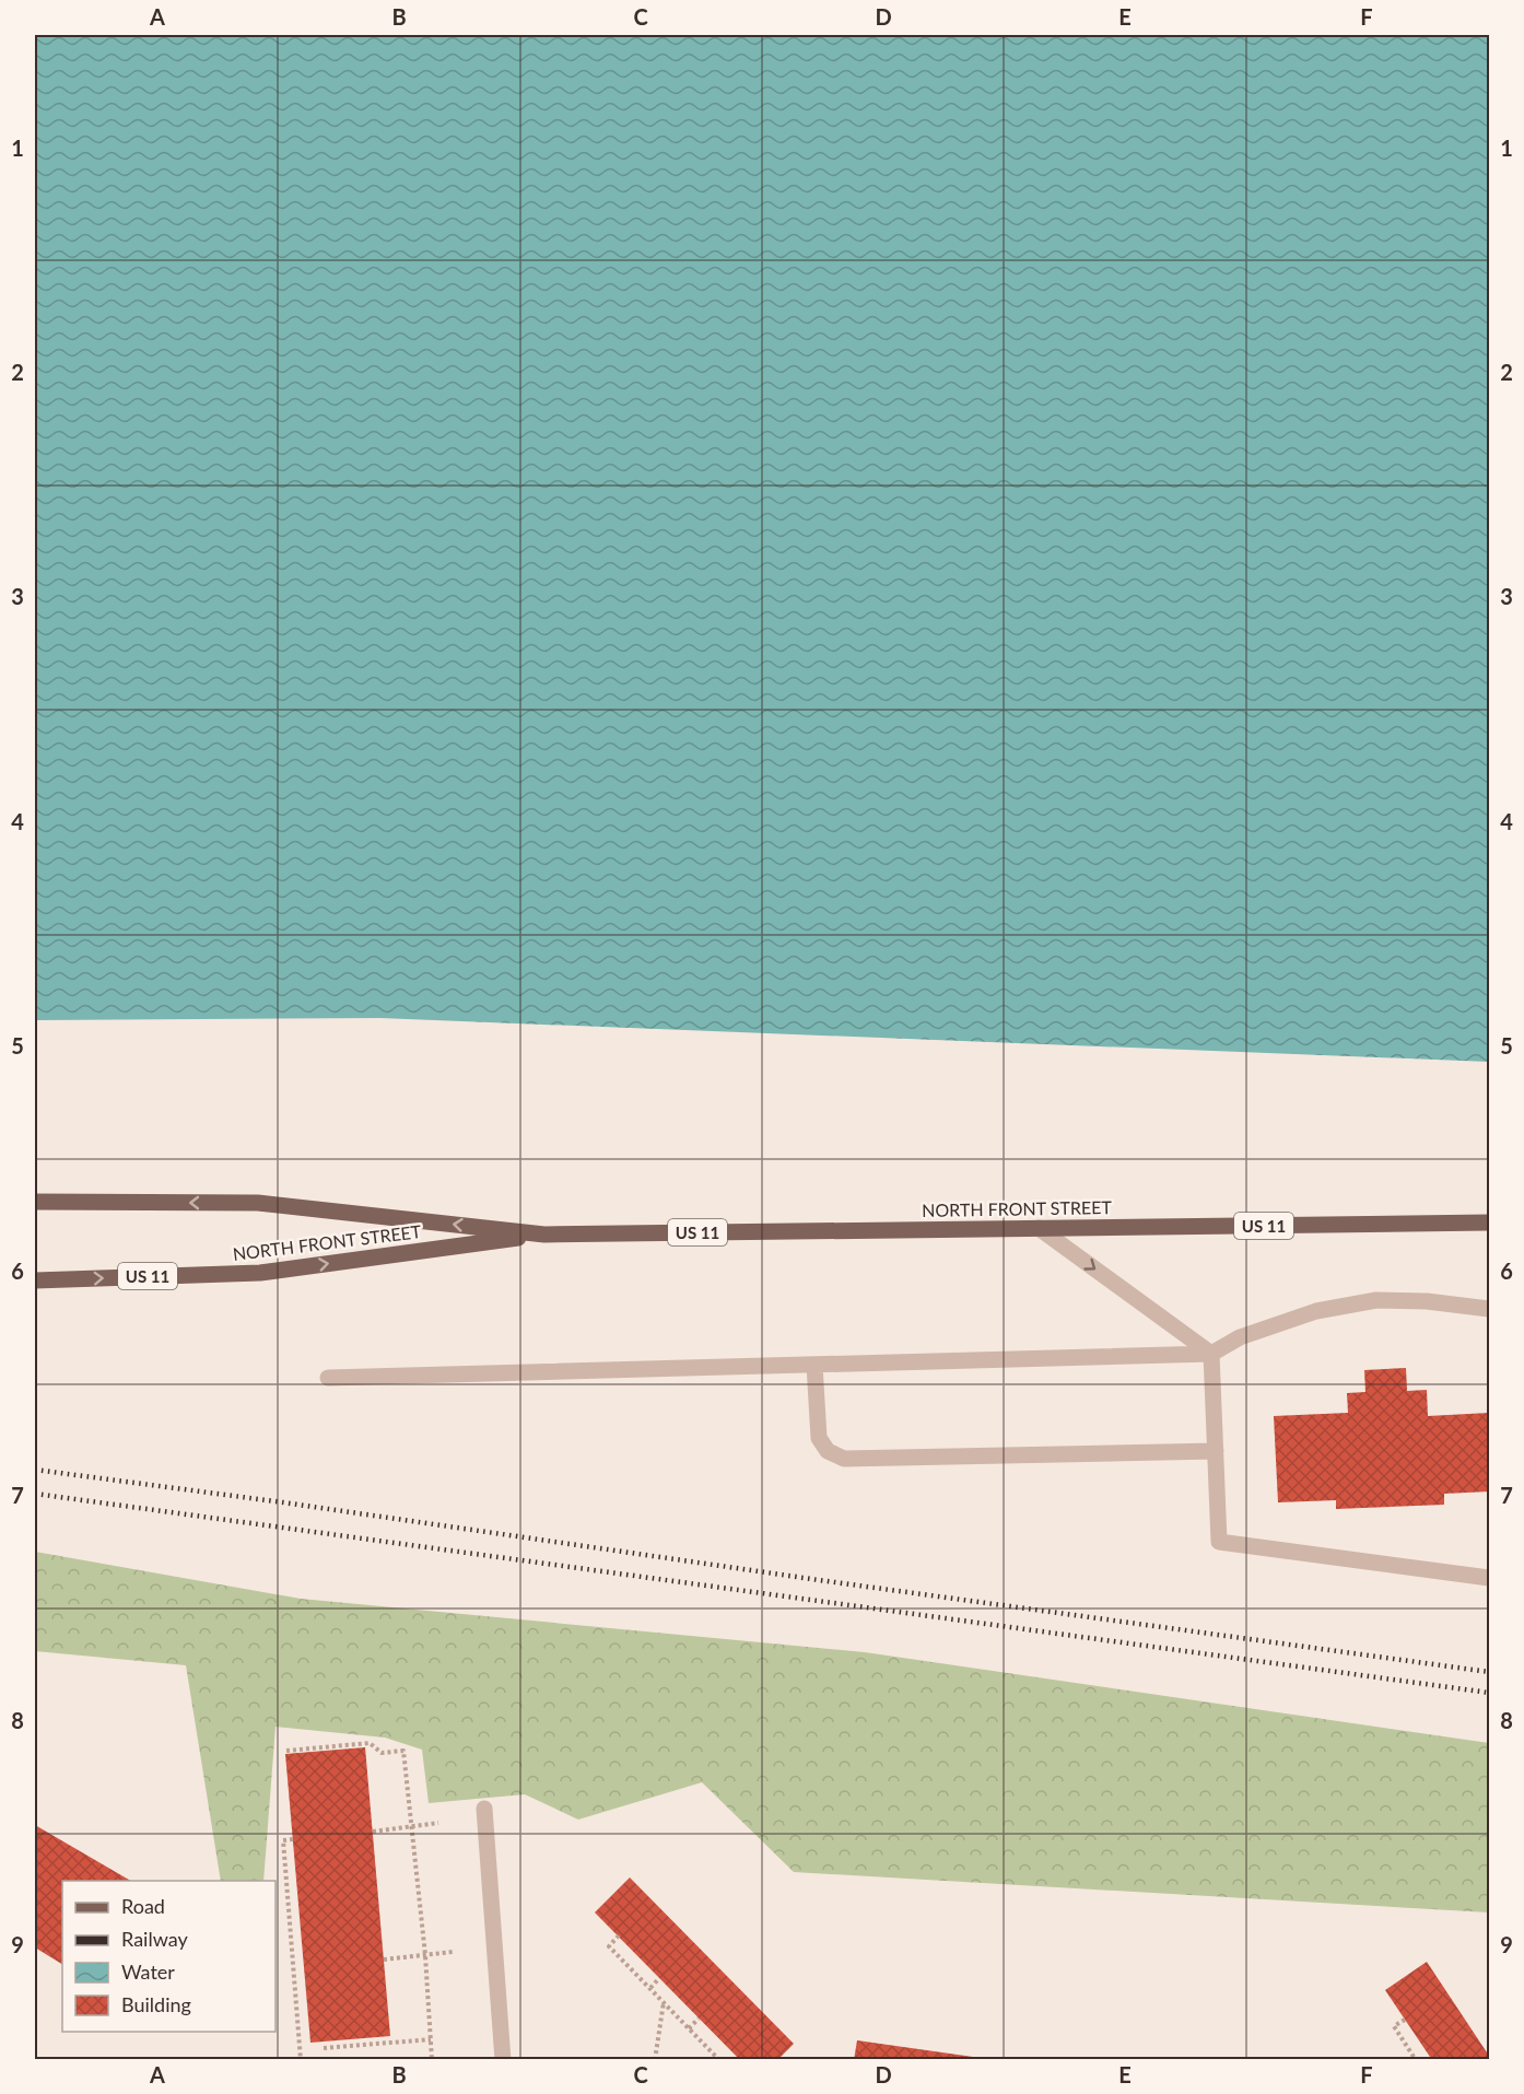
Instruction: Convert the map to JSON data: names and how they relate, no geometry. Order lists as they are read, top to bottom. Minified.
{"streets":{"main road":["NORTH FRONT STREET","US 11"]},"legend":["Road","Railway","Water","Building"],"grid":{"columns":["A","B","C","D","E","F"],"rows":["1","2","3","4","5","6","7","8","9"]}}
